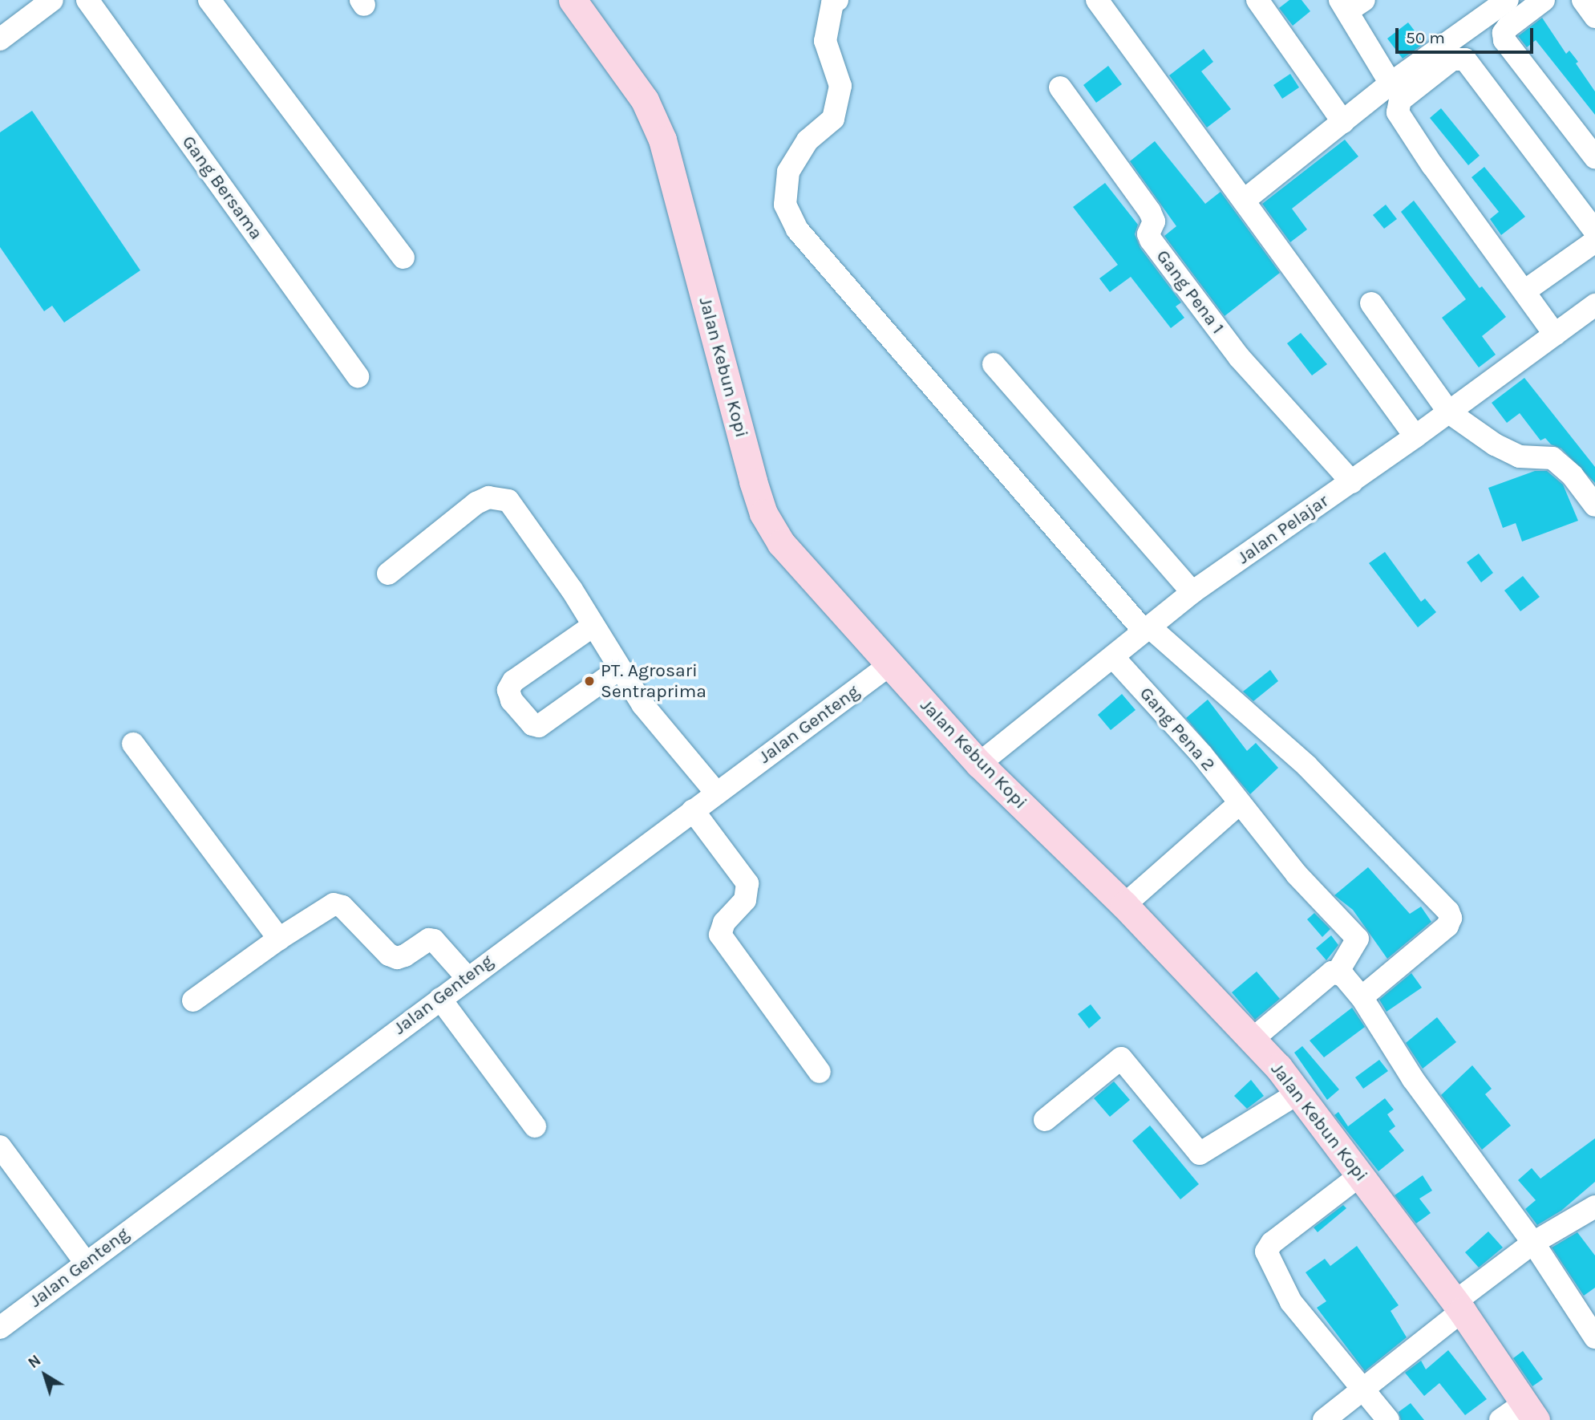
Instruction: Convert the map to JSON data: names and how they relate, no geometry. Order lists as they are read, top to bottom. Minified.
{"streets":{"main road":["Jalan Kebun Kopi"],"street":["Gang Bersama","Gang Pena 1","Jalan Pelajar","Jalan Genteng","Gang Pena 2"]},"crossings":[["Gang Pena 1","Jalan Pelajar"],["Jalan Kebun Kopi","Jalan Pelajar"],["Jalan Kebun Kopi","Jalan Genteng"],["Jalan Pelajar","Gang Pena 2"]],"places":["PT. Agrosari Sentraprima"],"scale_bar":"50 m","north":"top left"}
